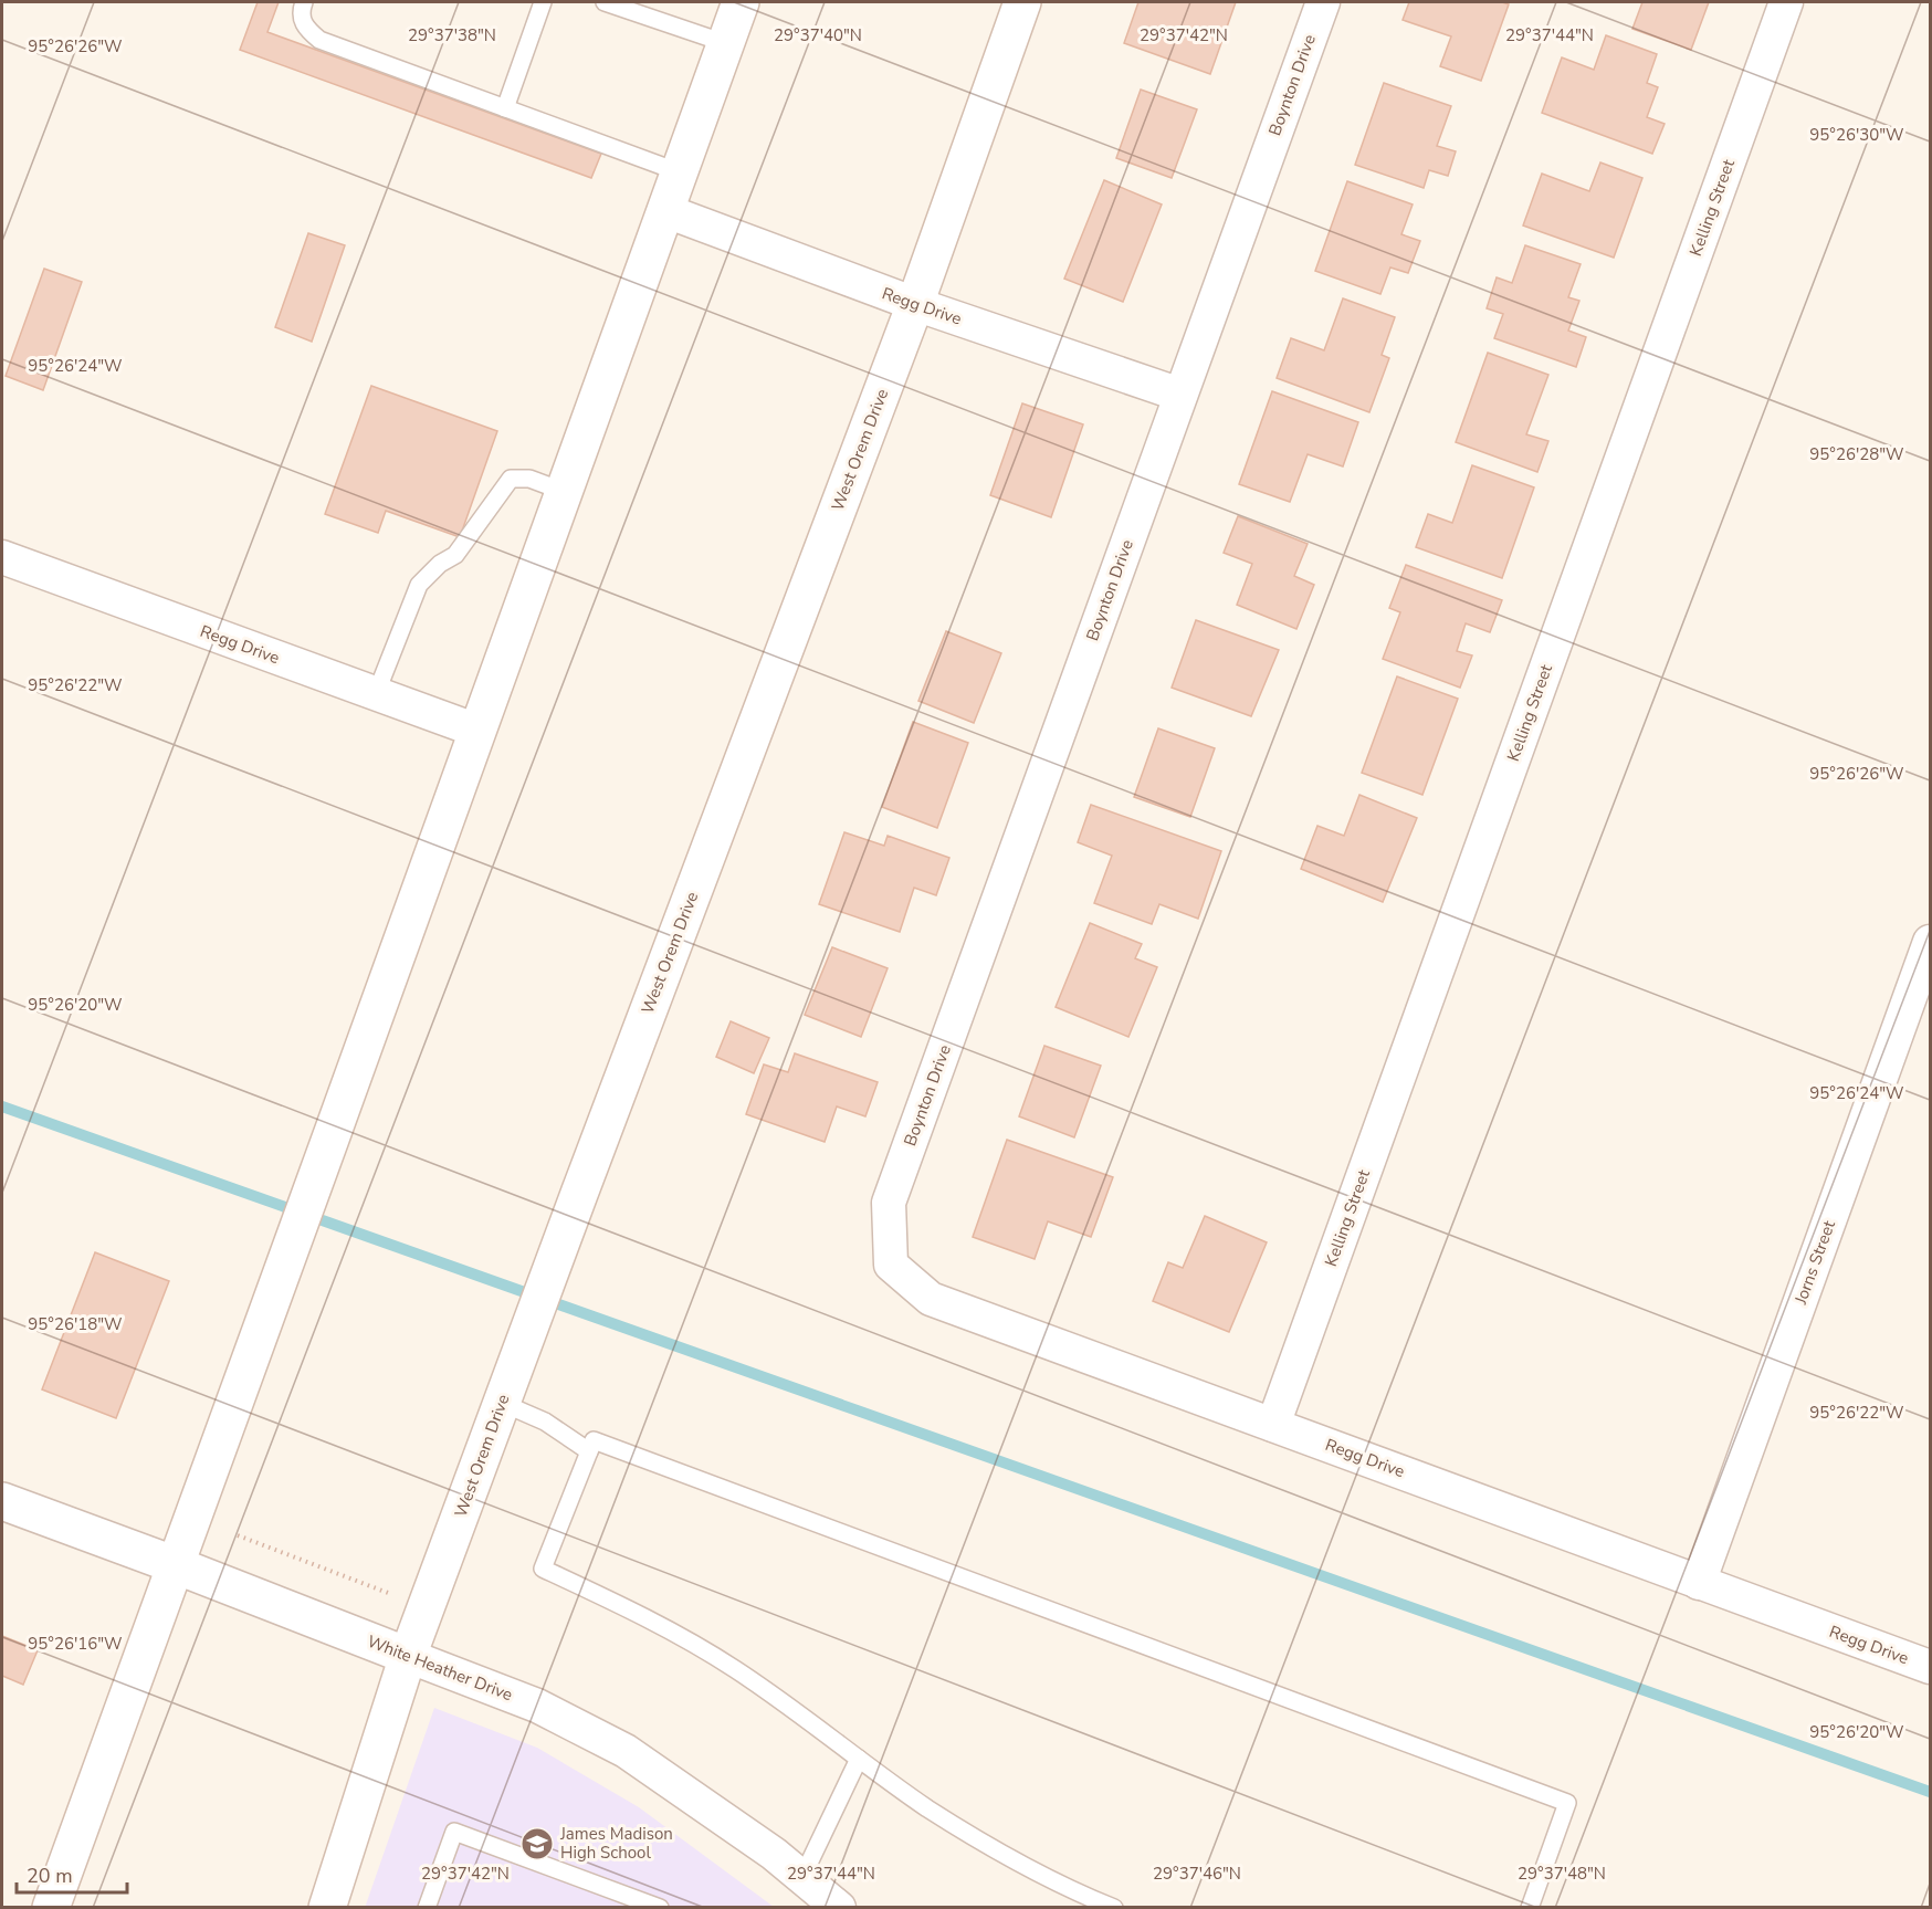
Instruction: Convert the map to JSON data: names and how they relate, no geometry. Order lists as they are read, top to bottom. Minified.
{"streets":{"main road":["West Orem Drive","White Heather Drive"],"street":["Boynton Drive","Kelling Street","Regg Drive","Jorns Street"]},"crossings":[["Boynton Drive","Regg Drive"],["Kelling Street","Regg Drive"],["Regg Drive","West Orem Drive"],["Regg Drive","Jorns Street"],["West Orem Drive","White Heather Drive"]],"places":{"school or university":["James Madison High School"]},"scale_bar":"20 m","coordinates":["29°37'38\"N","29°37'40\"N","29°37'42\"N","29°37'44\"N","95°26'26\"W","95°26'30\"W","95°26'24\"W","95°26'28\"W","95°26'22\"W","95°26'20\"W","95°26'18\"W","95°26'16\"W","29°37'46\"N","29°37'48\"N"]}
